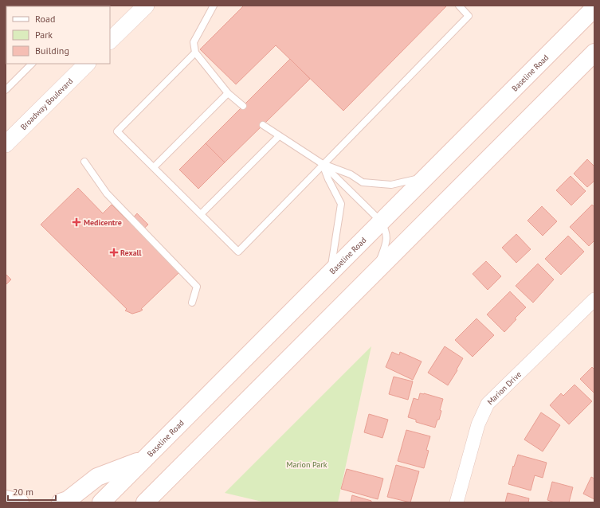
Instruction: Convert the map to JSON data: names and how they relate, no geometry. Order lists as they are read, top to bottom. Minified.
{"streets":{"main road":["Baseline Road"],"street":["Broadway Boulevard","Marion Drive"]},"parks":["Marion Park"],"places":{"health":["Medicentre","Rexall"]},"legend":["Road","Park","Building"],"scale_bar":"20 m"}
